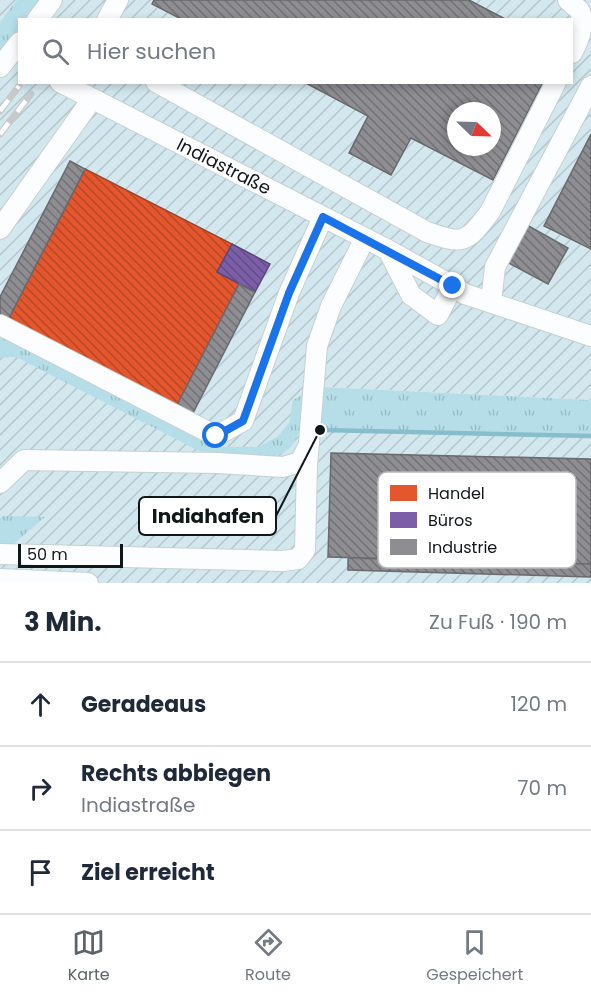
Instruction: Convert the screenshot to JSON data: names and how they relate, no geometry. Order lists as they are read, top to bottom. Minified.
{"streets":{"street":["Indiastraße"]},"places":["Indiahafen"],"legend":["Handel","Büros","Industrie"],"scale_bar":"50 m","north":"bottom right","page":{"search":"Hier suchen","scale":"50 m","heading":["3 Min.","Zu Fuß · 190 m"],"list":[["Geradeaus","120 m"],["Rechts abbiegen","Indiastraße","70 m"],"Ziel erreicht"],"nav":["Karte","Route","Gespeichert"]}}
